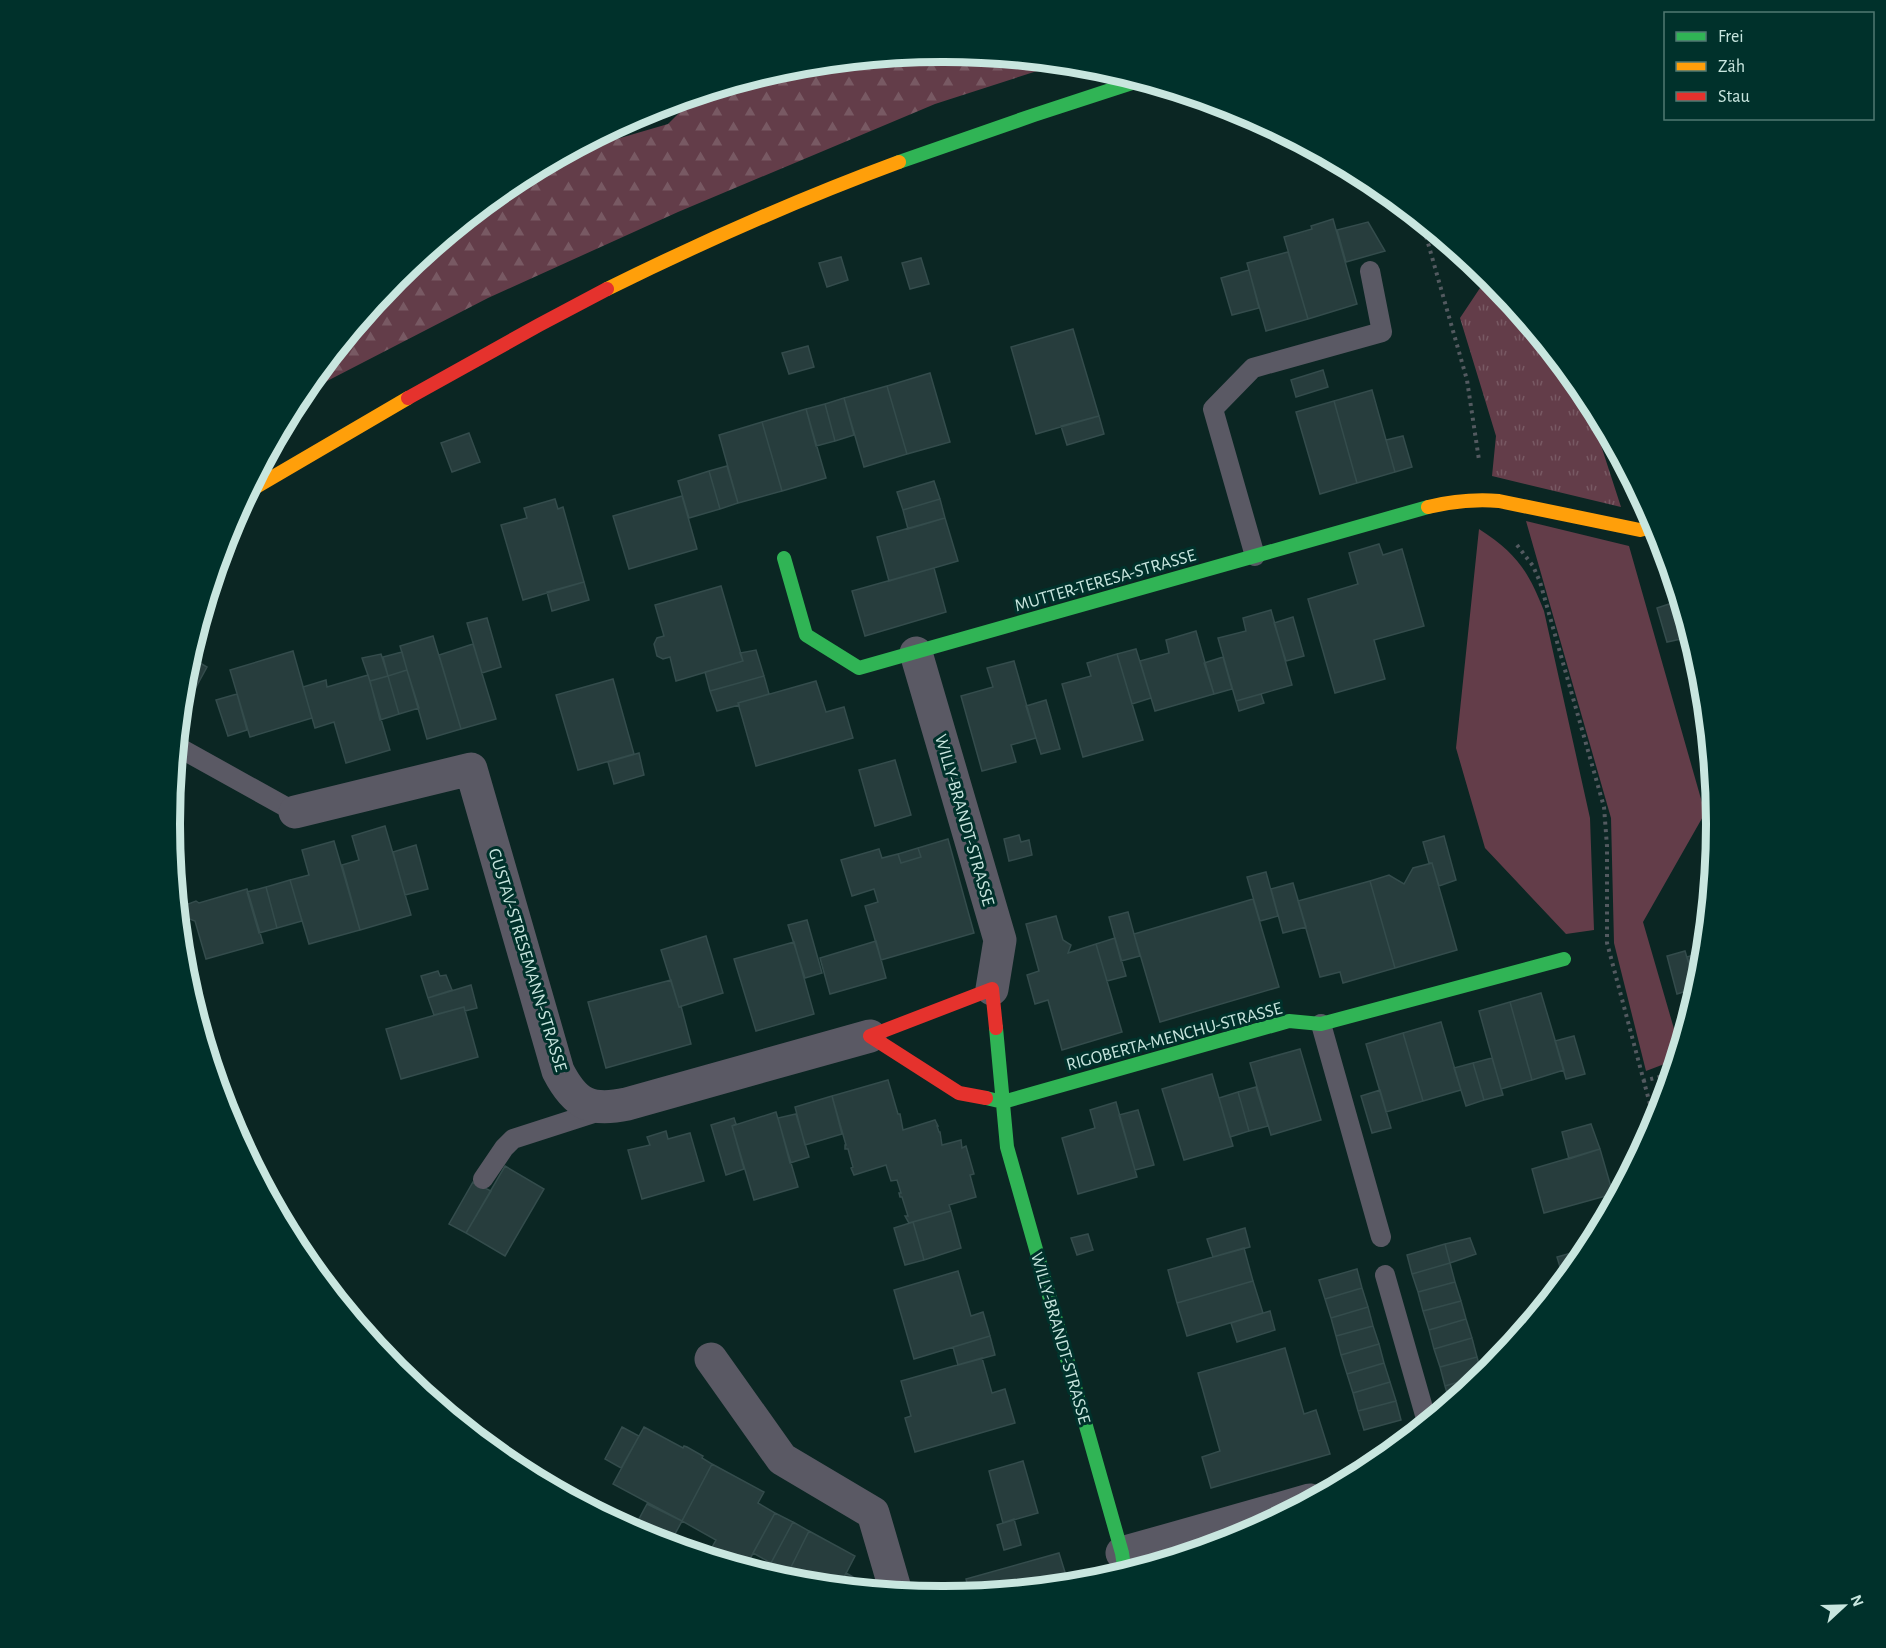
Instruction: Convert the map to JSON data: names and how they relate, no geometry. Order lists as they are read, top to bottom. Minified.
{"streets":{"street":["MUTTER-TERESA-STRASSE","WILLY-BRANDT-STRASSE","GUSTAV-STRESEMANN-STRASSE","RIGOBERTA-MENCHU-STRASSE"]},"crossings":[["MUTTER-TERESA-STRASSE","WILLY-BRANDT-STRASSE"],["WILLY-BRANDT-STRASSE","RIGOBERTA-MENCHU-STRASSE"]],"legend":["Frei","Zäh","Stau"],"north":"right"}
